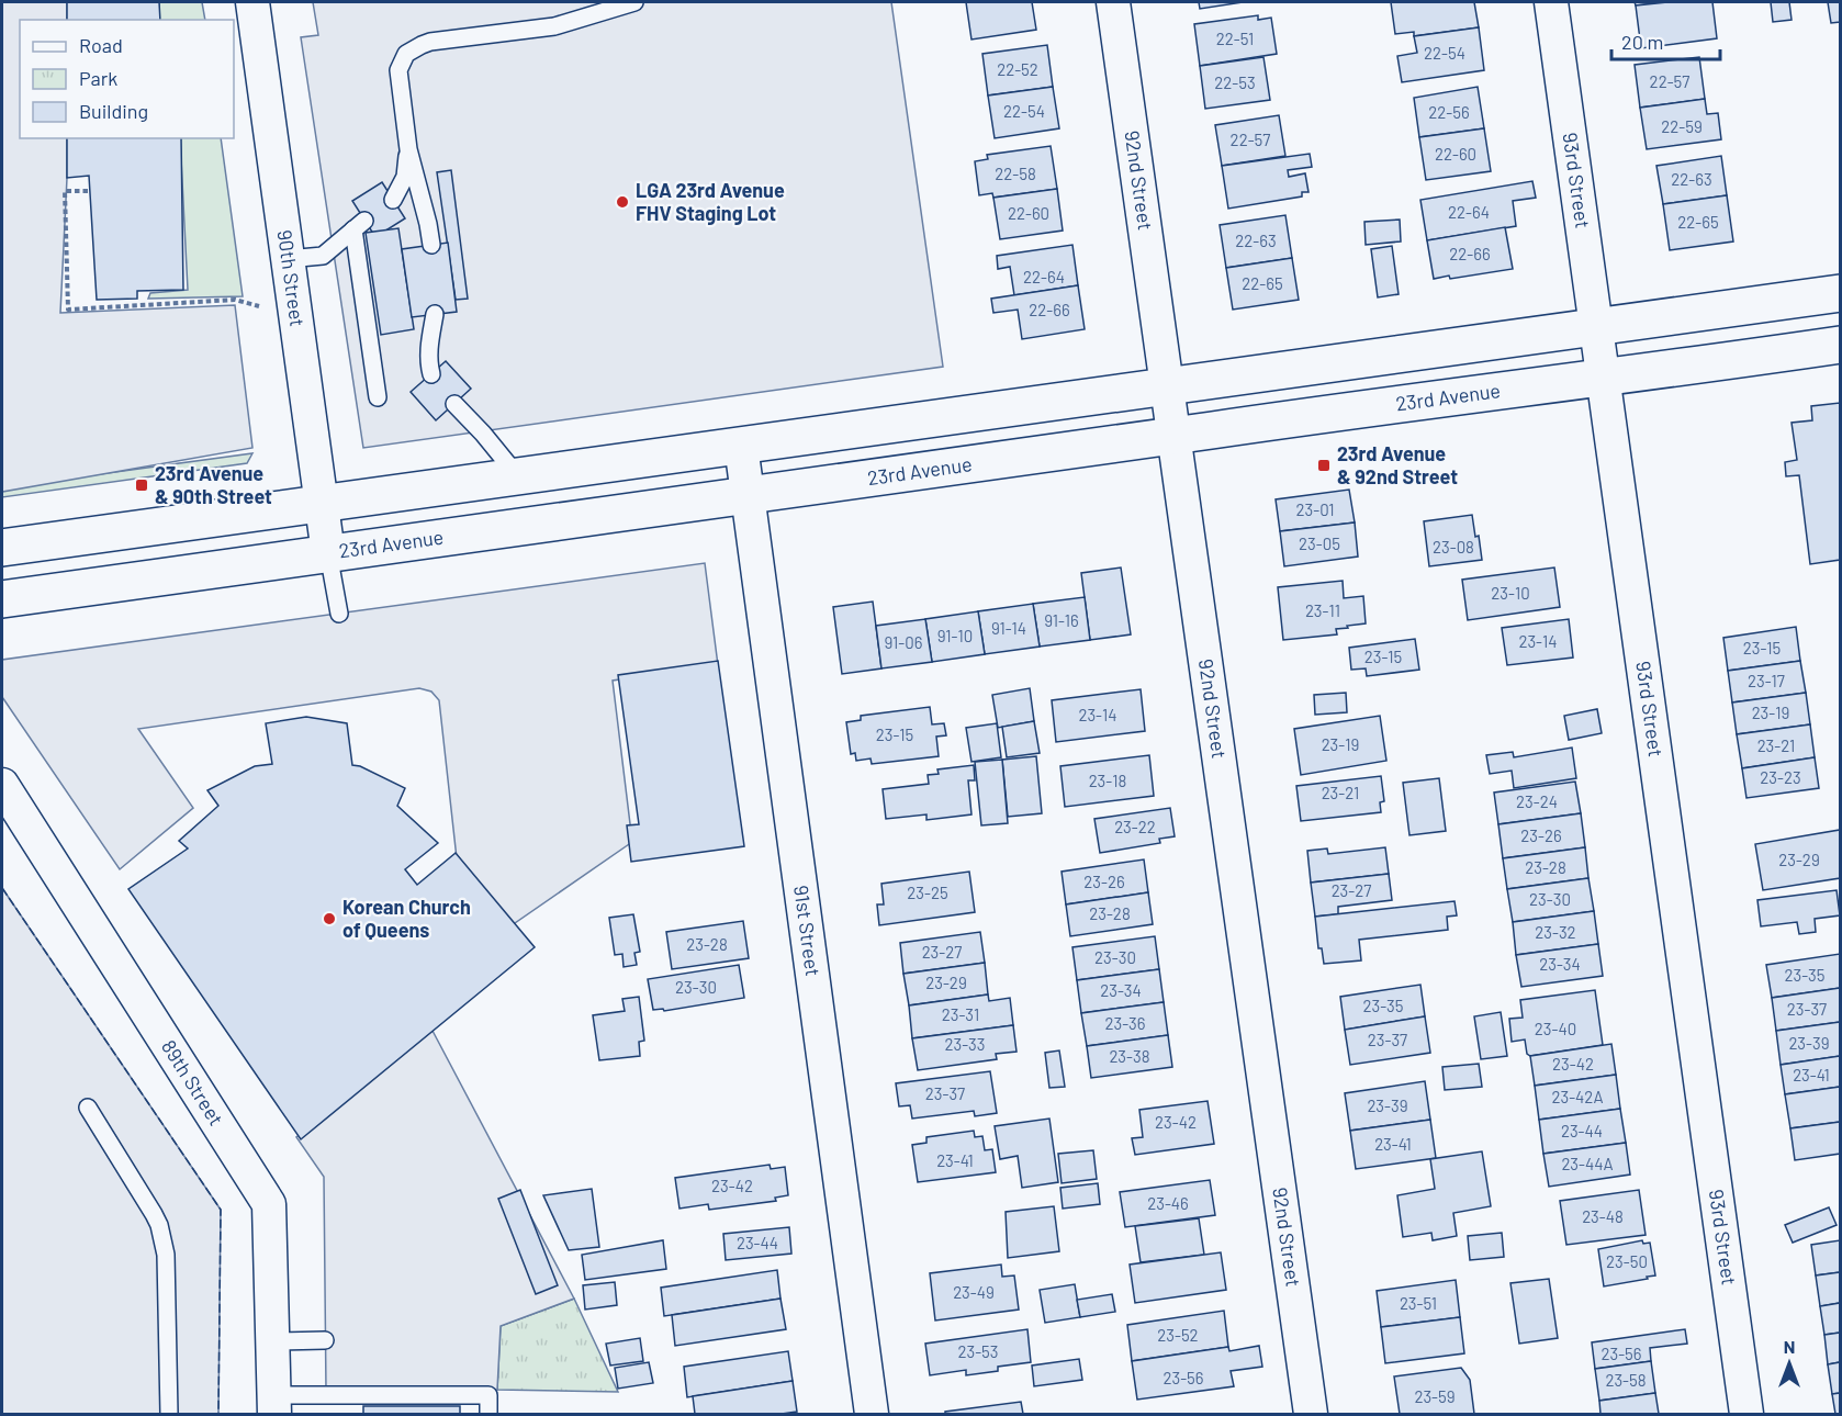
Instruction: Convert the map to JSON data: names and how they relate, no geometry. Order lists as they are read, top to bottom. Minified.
{"streets":{"street":["92nd Street","93rd Street","90th Street","23rd Avenue","91st Street","89th Street"]},"crossings":[["92nd Street","23rd Avenue"],["93rd Street","23rd Avenue"],["90th Street","23rd Avenue"],["23rd Avenue","91st Street"]],"places":{"other":["LGA 23rd Avenue FHV Staging Lot","Korean Church of Queens"],"transit":["23rd Avenue & 92nd Street","23rd Avenue & 90th Street"]},"house_numbers":["22-51","22-54","22-52","22-57","22-53","22-54","22-56","22-59","22-57","22-60","22-58","22-63","22-64","22-60","22-65","22-63","22-66","22-64","22-65","22-66","23-01","23-05","23-08","23-10","23-11","91-16","91-14","91-10","23-14","91-06","23-15","23-15","23-17","23-19","23-14","23-15","23-19","23-21","23-23","23-18","23-21","23-24","23-22","23-26","23-29","23-28","23-26","23-27","23-25","23-30","23-28","23-32","23-28","23-27","23-30","23-34","23-35","23-29","23-30","23-34","23-35","23-37","23-31","23-36","23-40","23-37","23-39","23-33","23-38","23-42","23-41","23-37","23-42A","23-39","23-42","23-44","23-41","23-41","23-44A","23-42","23-46","23-48","23-44","23-50","23-49","23-51","23-52","23-53","23-56","23-56","23-58","23-59"],"legend":["Road","Park","Building"],"scale_bar":"20 m","north":"top"}
